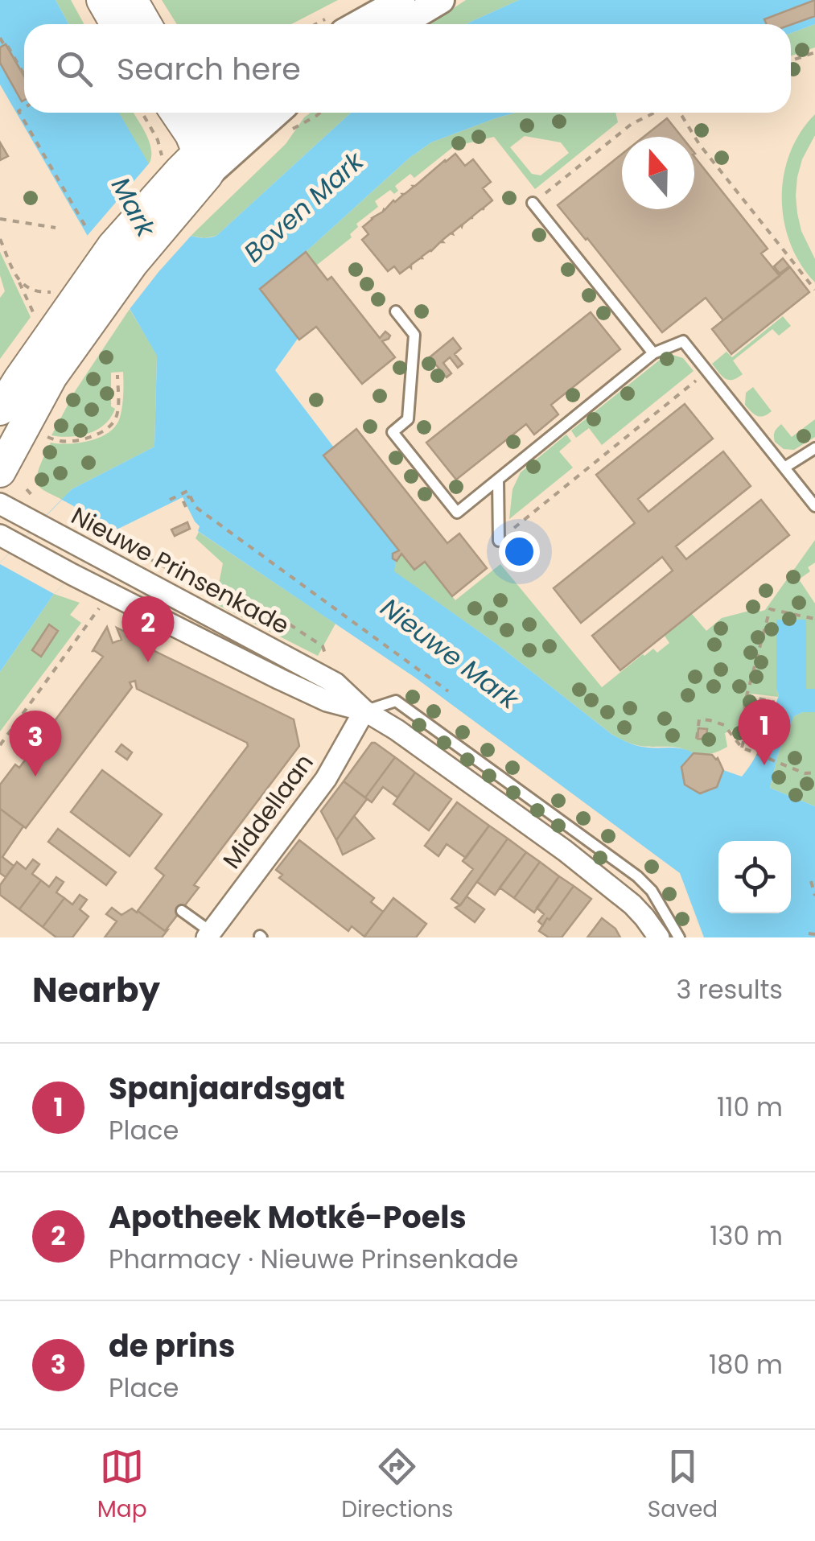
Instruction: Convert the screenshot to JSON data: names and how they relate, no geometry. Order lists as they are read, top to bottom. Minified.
{"streets":{"street":["Nieuwe Prinsenkade","Middellaan"]},"crossings":[["Nieuwe Prinsenkade","Middellaan"]],"water":["Mark","Boven Mark","Nieuwe Mark"],"north":"top","page":{"search":"Search here","pins":["2","1","3"],"heading":["Nearby","3 results"],"list":[{"mark":"1","name":"Spanjaardsgat","note":"Place","value":"110 m"},{"mark":"2","name":"Apotheek Motké-Poels","note":"Pharmacy · Nieuwe Prinsenkade","value":"130 m"},{"mark":"3","name":"de prins","note":"Place","value":"180 m"}],"nav":["Map","Directions","Saved"]}}
